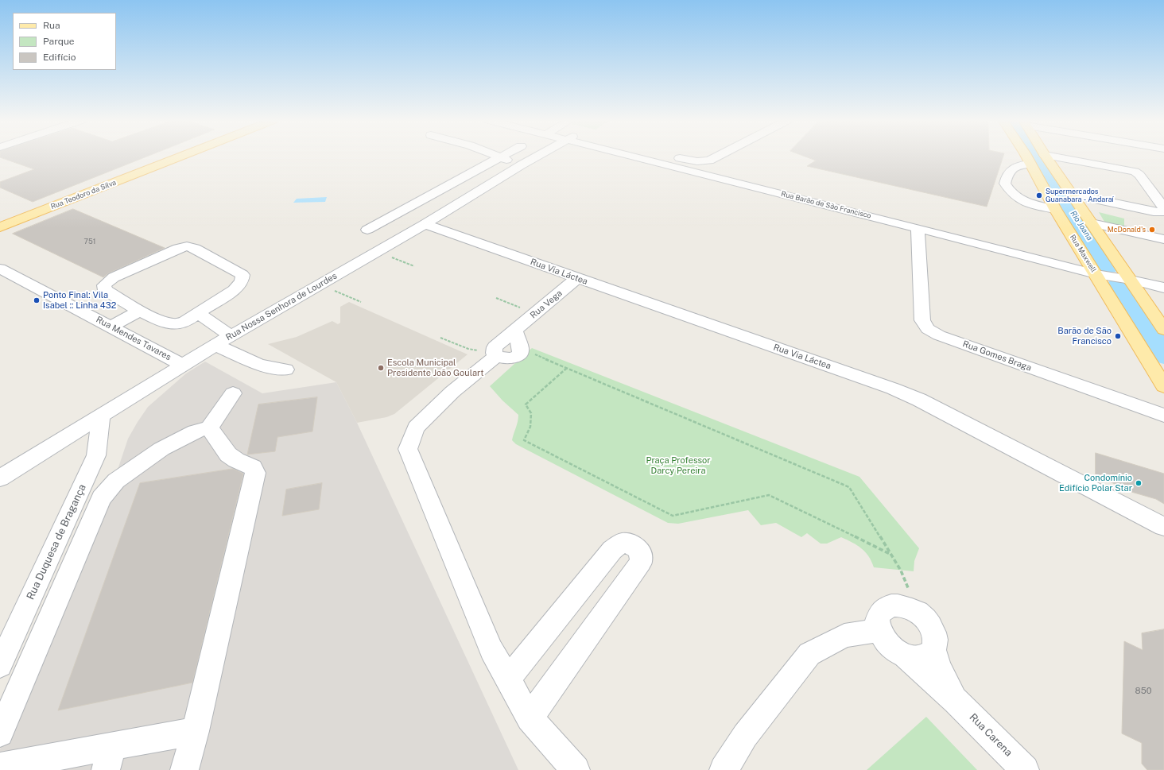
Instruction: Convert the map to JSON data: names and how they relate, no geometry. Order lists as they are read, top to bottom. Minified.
{"streets":{"main road":["Rua Teodoro da Silva","Rua Maxwell"],"street":["Rua Barão de São Francisco","Rua Via Láctea","Rua Vega","Rua Nossa Senhora de Lourdes","Rua Mendes Tavares","Rua Gomes Braga","Rua Duquesa de Bragança","Rua Carena"]},"crossings":[["Rua Barão de São Francisco","Rua Maxwell"],["Rua Barão de São Francisco","Rua Gomes Braga"],["Rua Via Láctea","Rua Vega"],["Rua Via Láctea","Rua Nossa Senhora de Lourdes"],["Rua Nossa Senhora de Lourdes","Rua Mendes Tavares"],["Rua Nossa Senhora de Lourdes","Rua Duquesa de Bragança"]],"water":["Rio Joana"],"parks":["Praça Professor Darcy Pereira"],"places":["Supermercados Guanabara - Andaraí","McDonald's","Ponto Final: Vila Isabel :: Linha 432","Barão de São Francisco","Escola Municipal Presidente João Goulart","Condomínio Edifício Polar Star"],"house_numbers":["751","850"],"legend":["Rua","Parque","Edifício"]}
